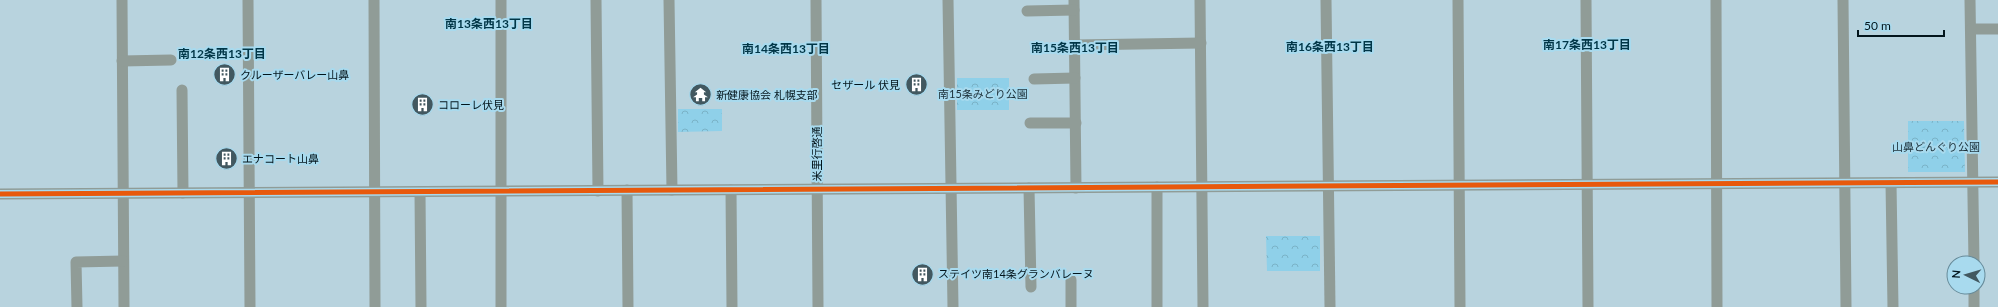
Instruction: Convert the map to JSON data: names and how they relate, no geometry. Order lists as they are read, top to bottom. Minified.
{"streets":{"street":["米里行啓通"]},"districts":["南13条西13丁目","南17条西13丁目","南16条西13丁目","南15条西13丁目","南14条西13丁目","南12条西13丁目"],"parks":["南15条みどり公園","山鼻どんぐり公園"],"places":{"building":["クルーザーバレー山鼻","セザール 伏見","コローレ伏見","エナコート山鼻","ステイツ南14条グランバレーヌ"],"temple":["新健康協会 札幌支部"]},"scale_bar":"50 m","north":"left"}
